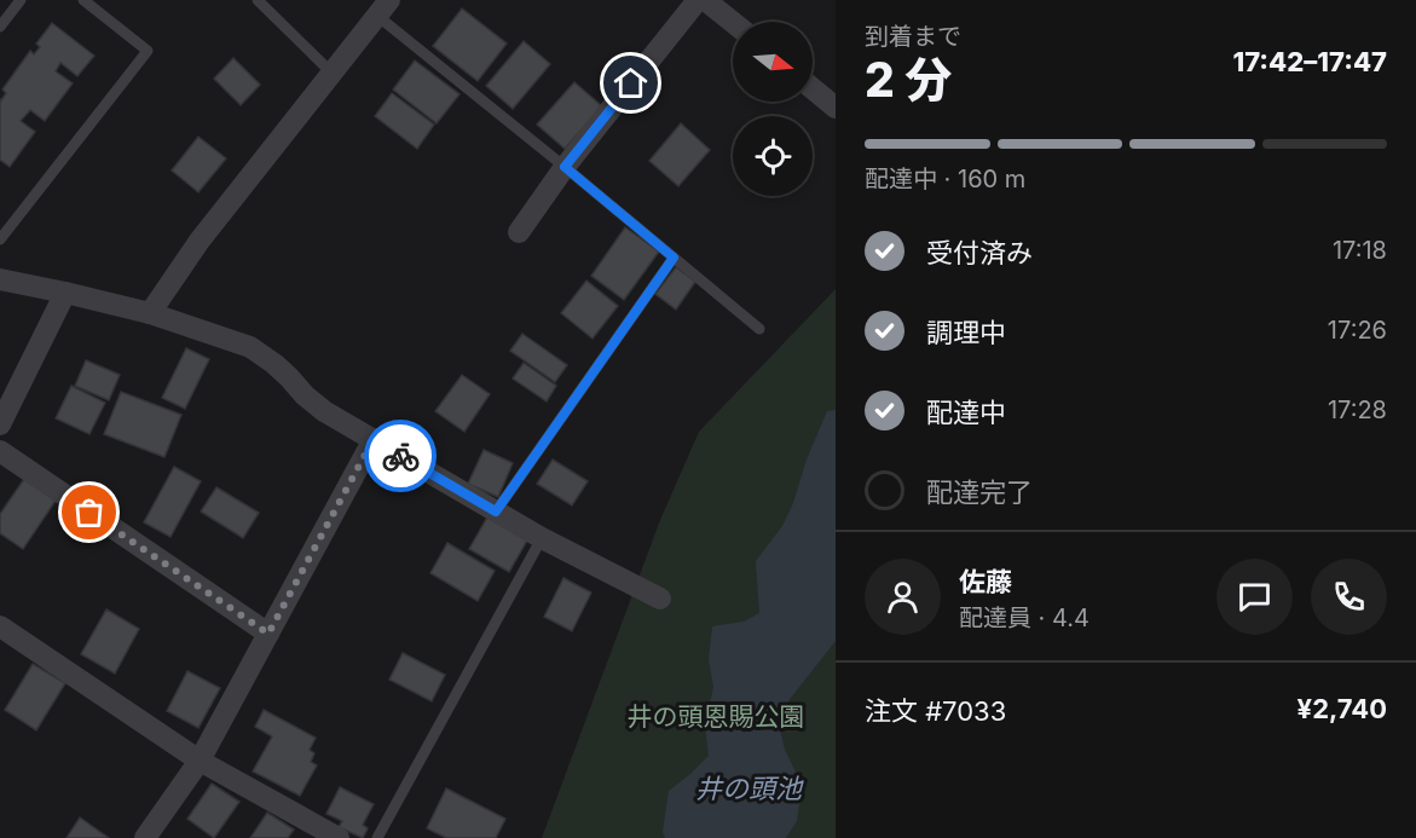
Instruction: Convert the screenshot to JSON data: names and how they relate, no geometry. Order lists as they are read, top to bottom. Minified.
{"water":["井の頭池"],"parks":["井の頭恩賜公園"],"north":"right","page":{"heading":["2 分","到着まで","17:42–17:47"],"panel":["佐藤","配達員 · 4.4","注文 #7033","¥2,740"],"bar":"配達中 · 160 m","list":[["受付済み","17:18"],["調理中","17:26"],["配達中","17:28"],"配達完了"]}}
